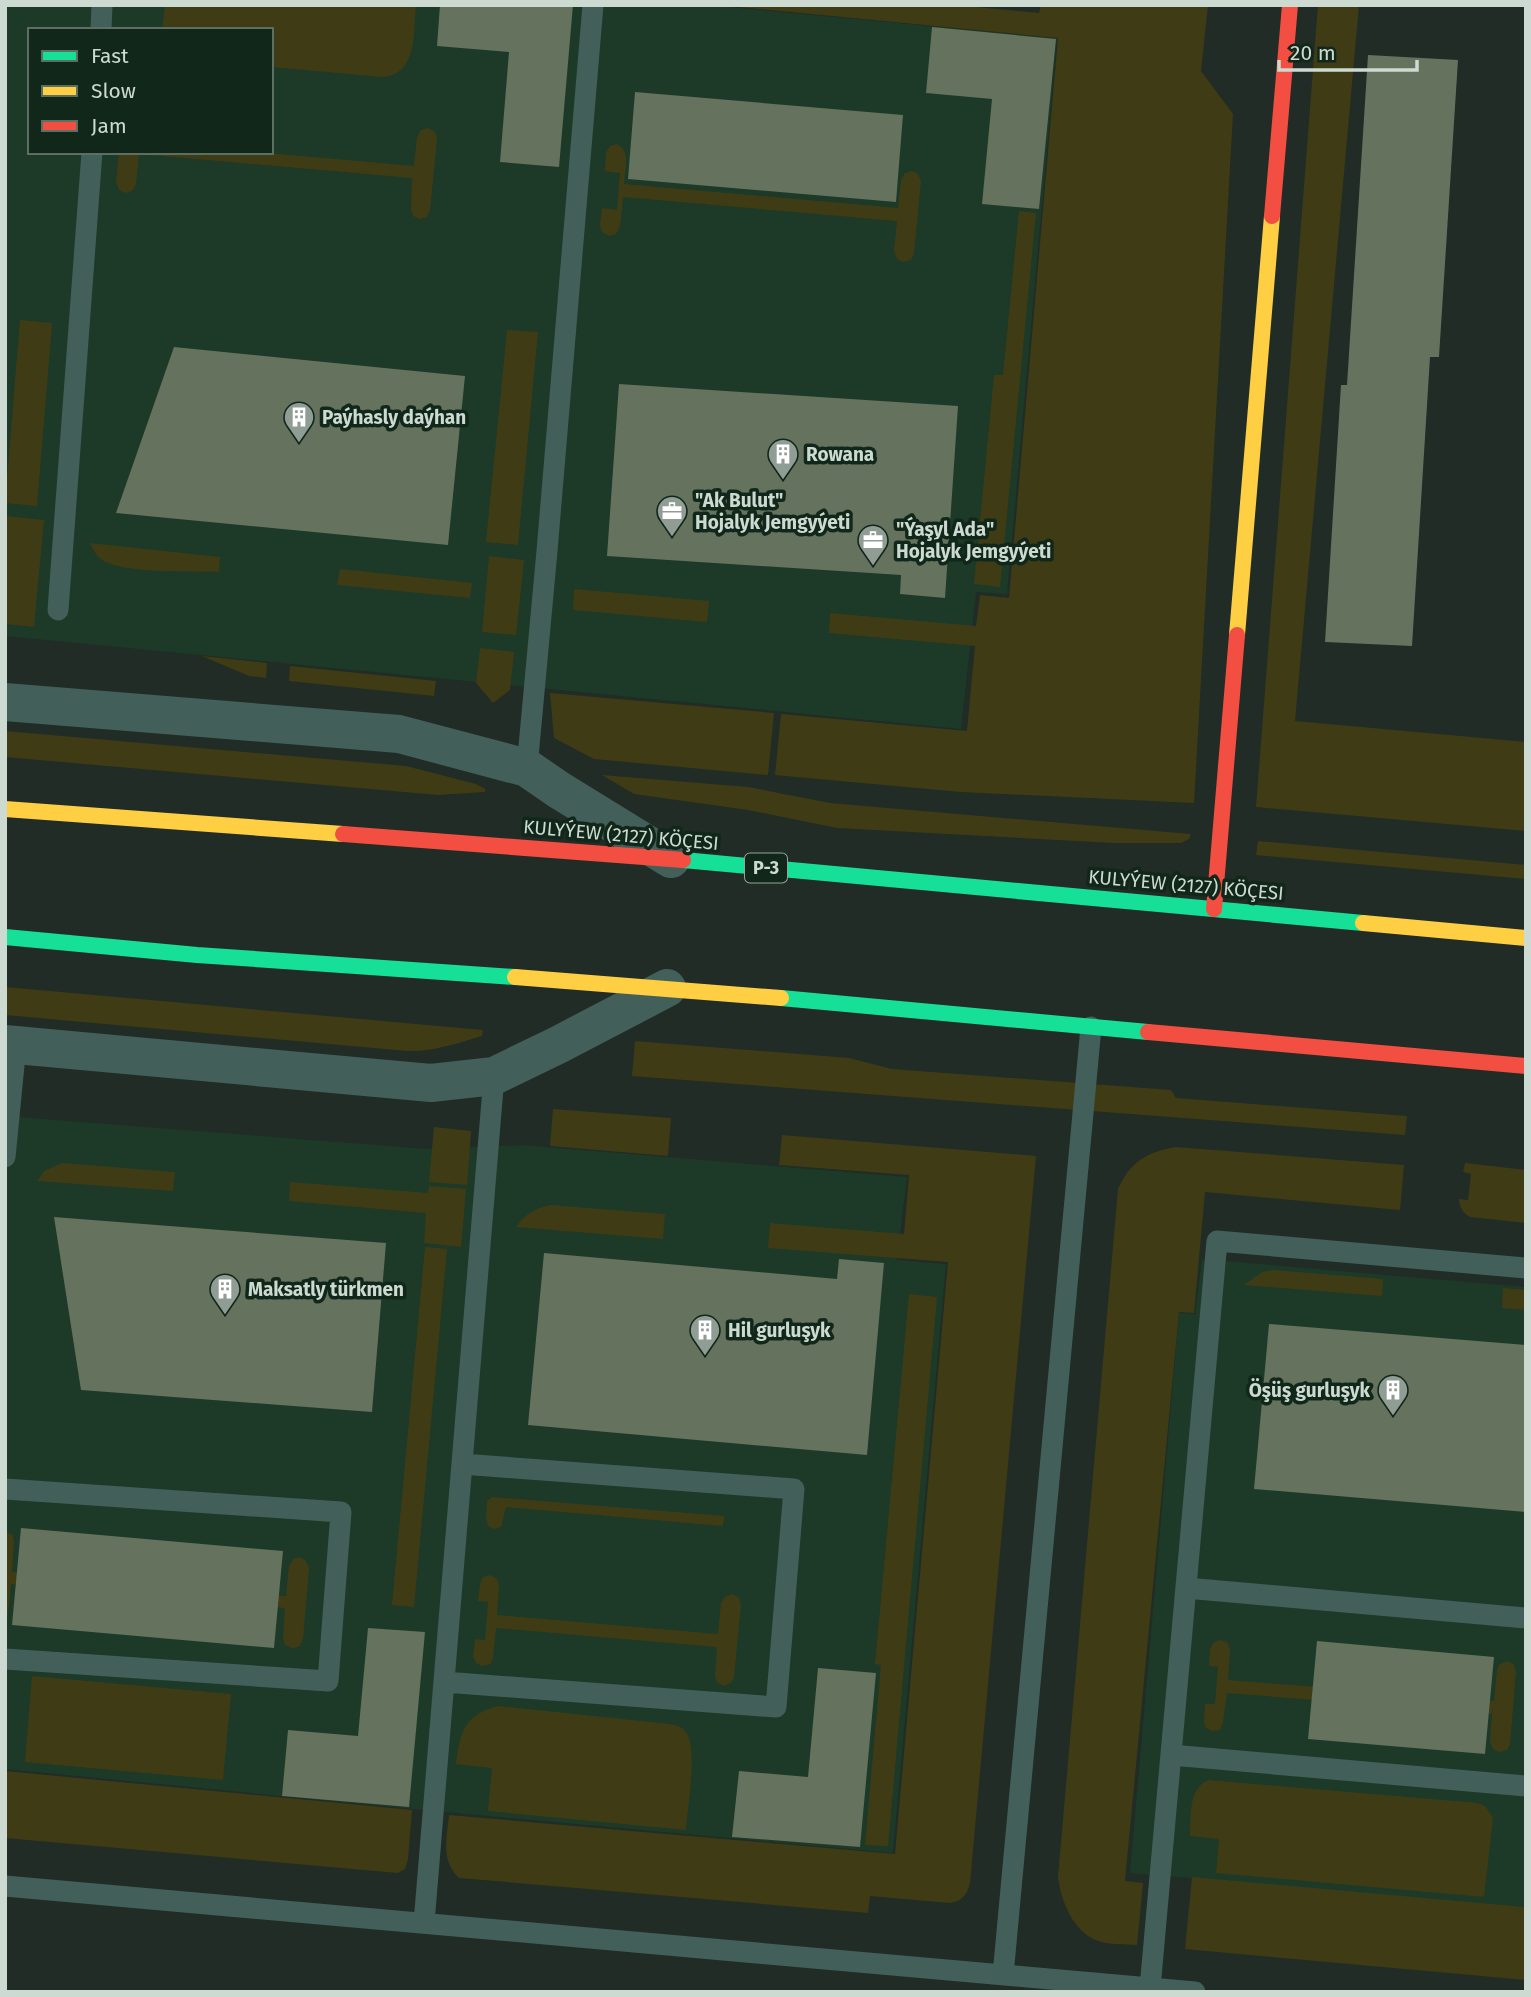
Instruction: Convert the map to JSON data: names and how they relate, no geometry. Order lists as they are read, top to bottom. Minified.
{"streets":{"main road":["KULYÝEW (2127) KÖÇESI","P-3"]},"places":{"building":["Paýhasly daýhan","Rowana","Maksatly türkmen","Hil gurluşyk","Öşüş gurluşyk"],"office":["\"Ak Bulut\" Hojalyk Jemgyýeti","\"Ýaşyl Ada\" Hojalyk Jemgyýeti"]},"legend":["Fast","Slow","Jam"],"scale_bar":"20 m"}
